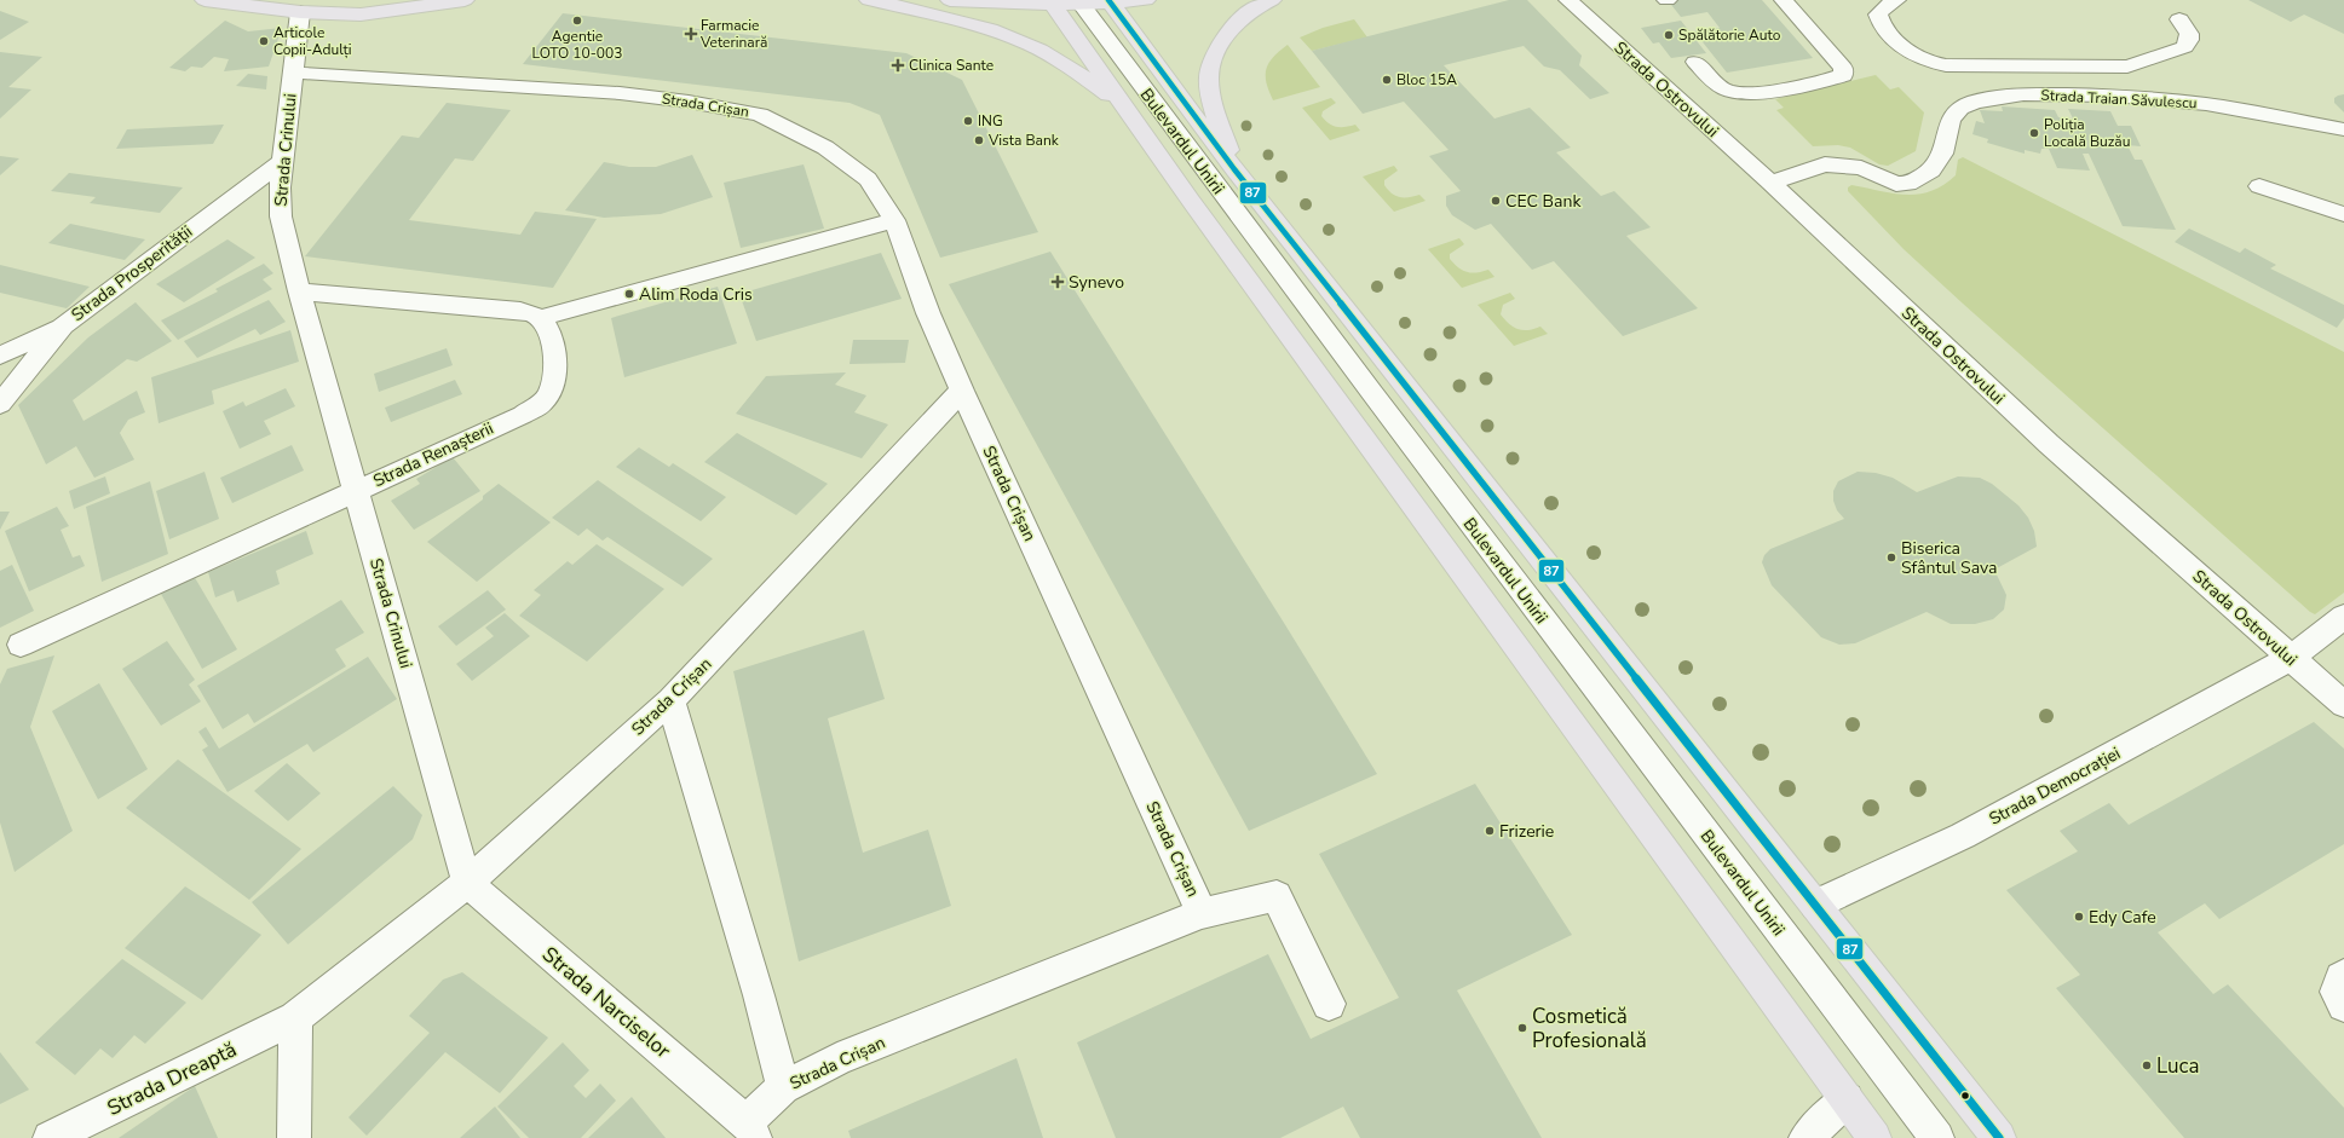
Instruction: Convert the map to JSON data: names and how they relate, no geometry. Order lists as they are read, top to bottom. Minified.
{"streets":{"main road":["Bulevardul Unirii"],"street":["Strada Ostrovului","Strada Traian Săvulescu","Strada Crișan","Strada Crinului","Strada Prosperității","Strada Renașterii","Strada Democrației","Strada Narciselor","Strada Dreaptă"]},"crossings":[["Strada Ostrovului","Strada Traian Săvulescu"],["Strada Ostrovului","Strada Democrației"],["Strada Crișan","Strada Crinului"],["Strada Crișan","Strada Narciselor"],["Bulevardul Unirii","Strada Democrației"],["Strada Crinului","Strada Prosperității"],["Strada Crinului","Strada Renașterii"],["Strada Crinului","Strada Narciselor"]],"places":{"other":["Agentie LOTO 10-003","Spălătorie Auto","Articole Copii-Adulți","Bloc 15A","ING","Poliția Locală Buzău","Vista Bank","CEC Bank","Alim Roda Cris","Biserica Sfântul Sava","Frizerie","Edy Cafe","Cosmetică Profesională","Luca"],"health":["Farmacie Veterinară","Clinica Sante","Synevo"]},"lines":["transit line 87"]}
